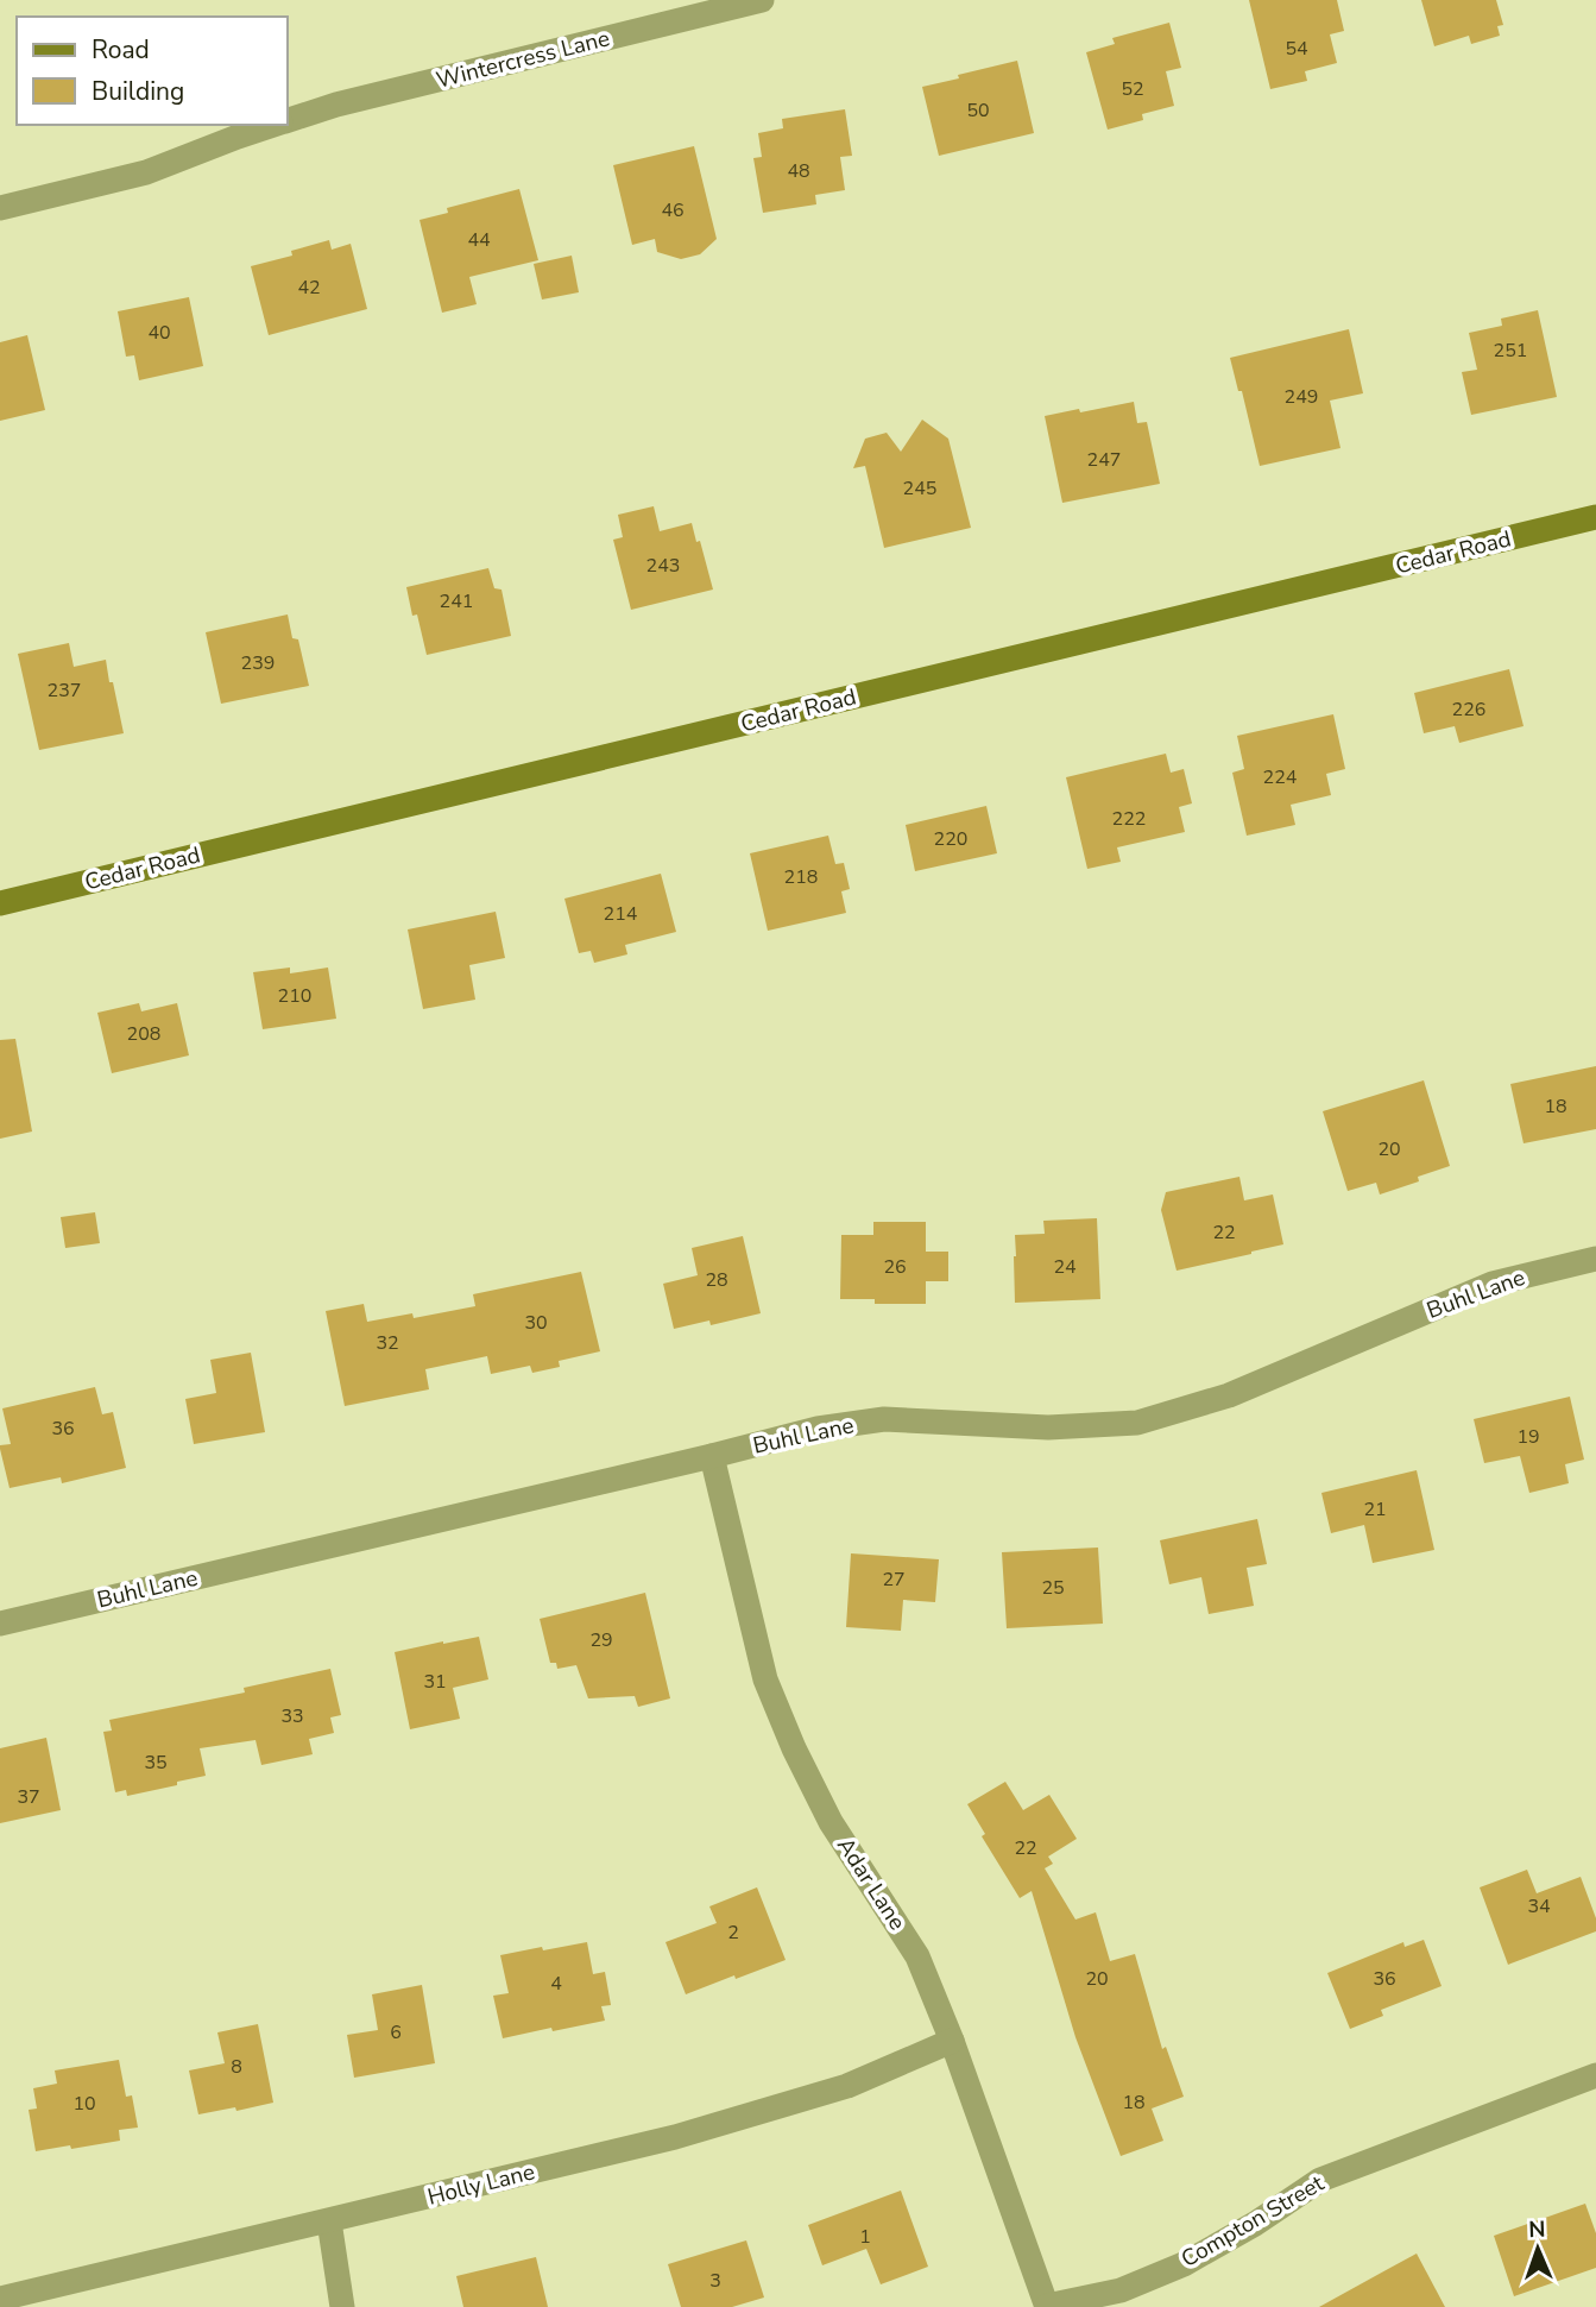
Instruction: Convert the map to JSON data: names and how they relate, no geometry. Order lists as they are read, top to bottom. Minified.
{"streets":{"street":["Wintercress Lane","Cedar Road","Buhl Lane","Adar Lane","Holly Lane","Compton Street"]},"crossings":[["Buhl Lane","Adar Lane"],["Adar Lane","Holly Lane"],["Adar Lane","Compton Street"]],"house_numbers":["54","52","50","48","46","44","42","40","251","249","247","245","243","241","239","237","226","224","222","220","218","214","210","208","18","20","22","26","24","28","30","32","36","19","21","27","25","29","31","33","35","37","22","34","2","20","36","4","6","8","18","10","1","3"],"legend":["Road","Building"],"north":"top"}
